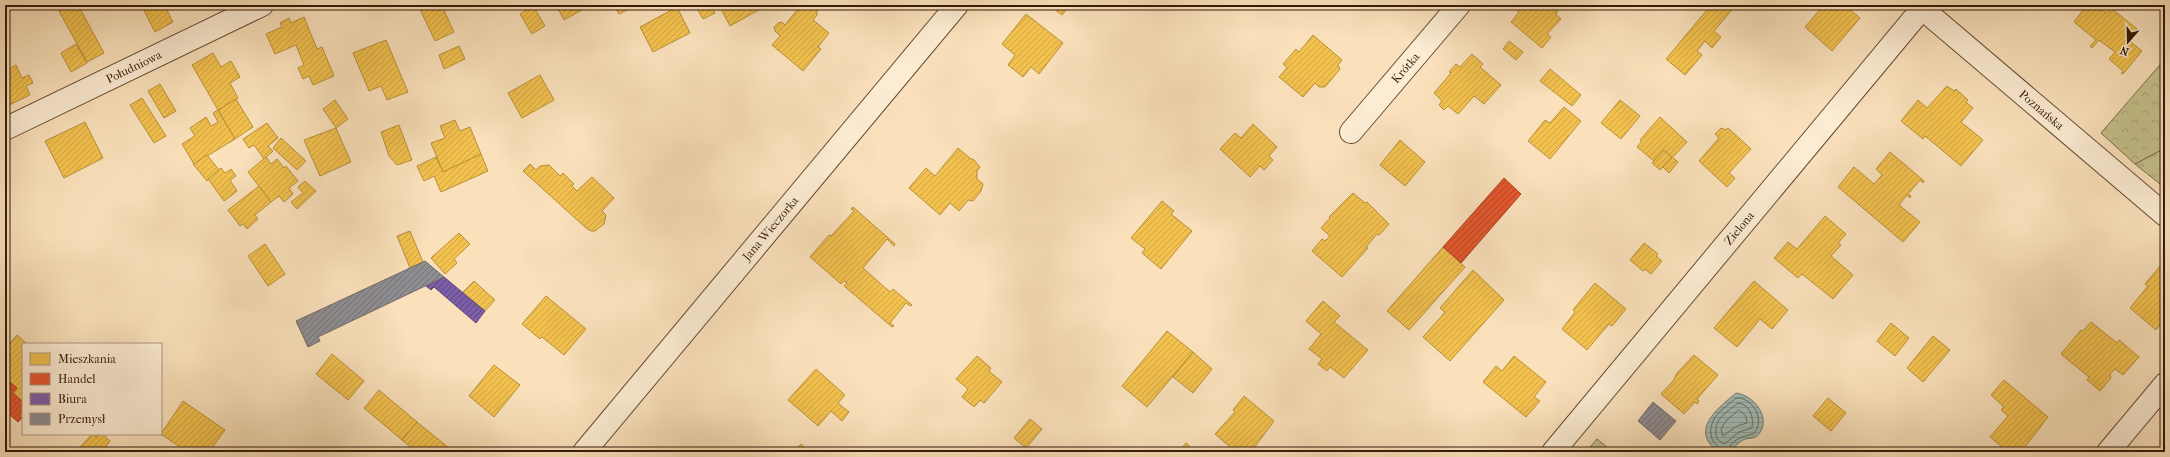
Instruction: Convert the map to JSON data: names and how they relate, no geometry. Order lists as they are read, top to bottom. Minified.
{"streets":{"street":["Południowa","Krótka","Poznańska","Jana Wieczorka","Zielona"]},"crossings":[["Poznańska","Zielona"]],"legend":["Mieszkania","Handel","Biura","Przemysł"],"north":"bottom"}
